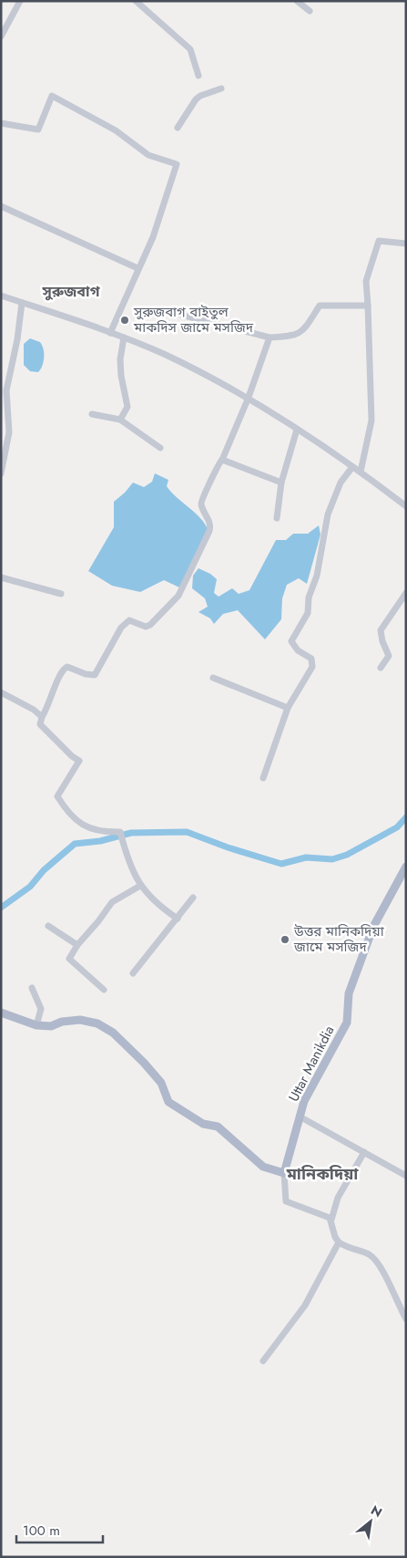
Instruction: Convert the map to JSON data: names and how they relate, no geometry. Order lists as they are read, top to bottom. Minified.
{"streets":{"main road":["Uttar Manikdia"]},"districts":["সুরুজবাগ","মানিকদিয়া"],"places":["সুরুজবাগ বাইতুল মাকদিস জামে মসজিদ","উত্তর মানিকদিয়া জামে মসজিদ"],"scale_bar":"100 m","north":"top right"}
